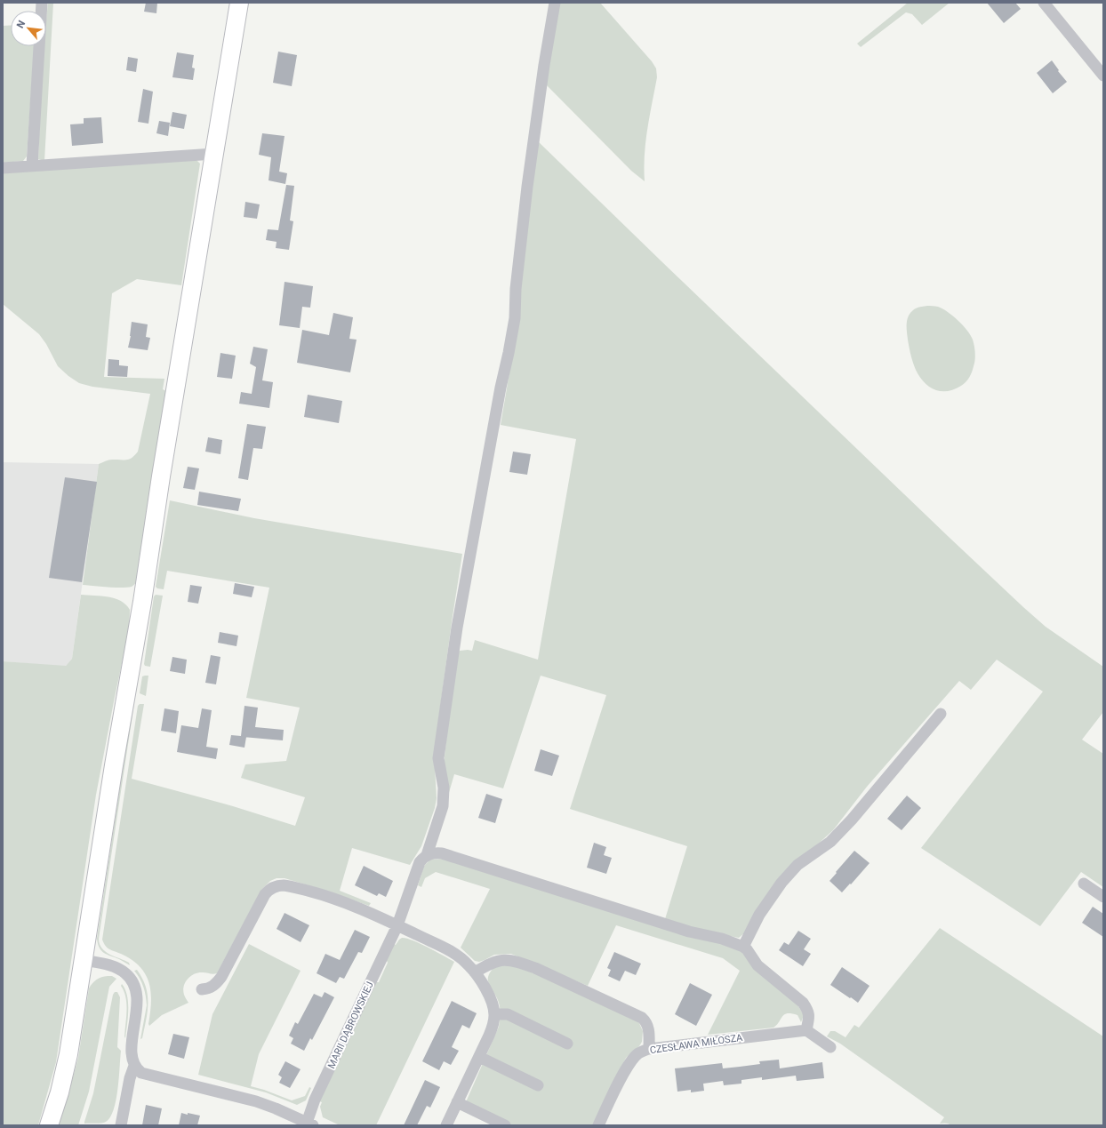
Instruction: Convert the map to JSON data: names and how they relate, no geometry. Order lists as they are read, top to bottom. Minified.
{"streets":{"street":["MARII DĄBROWSKIEJ","CZESŁAWA MIŁOSZA"]},"north":"top left"}
